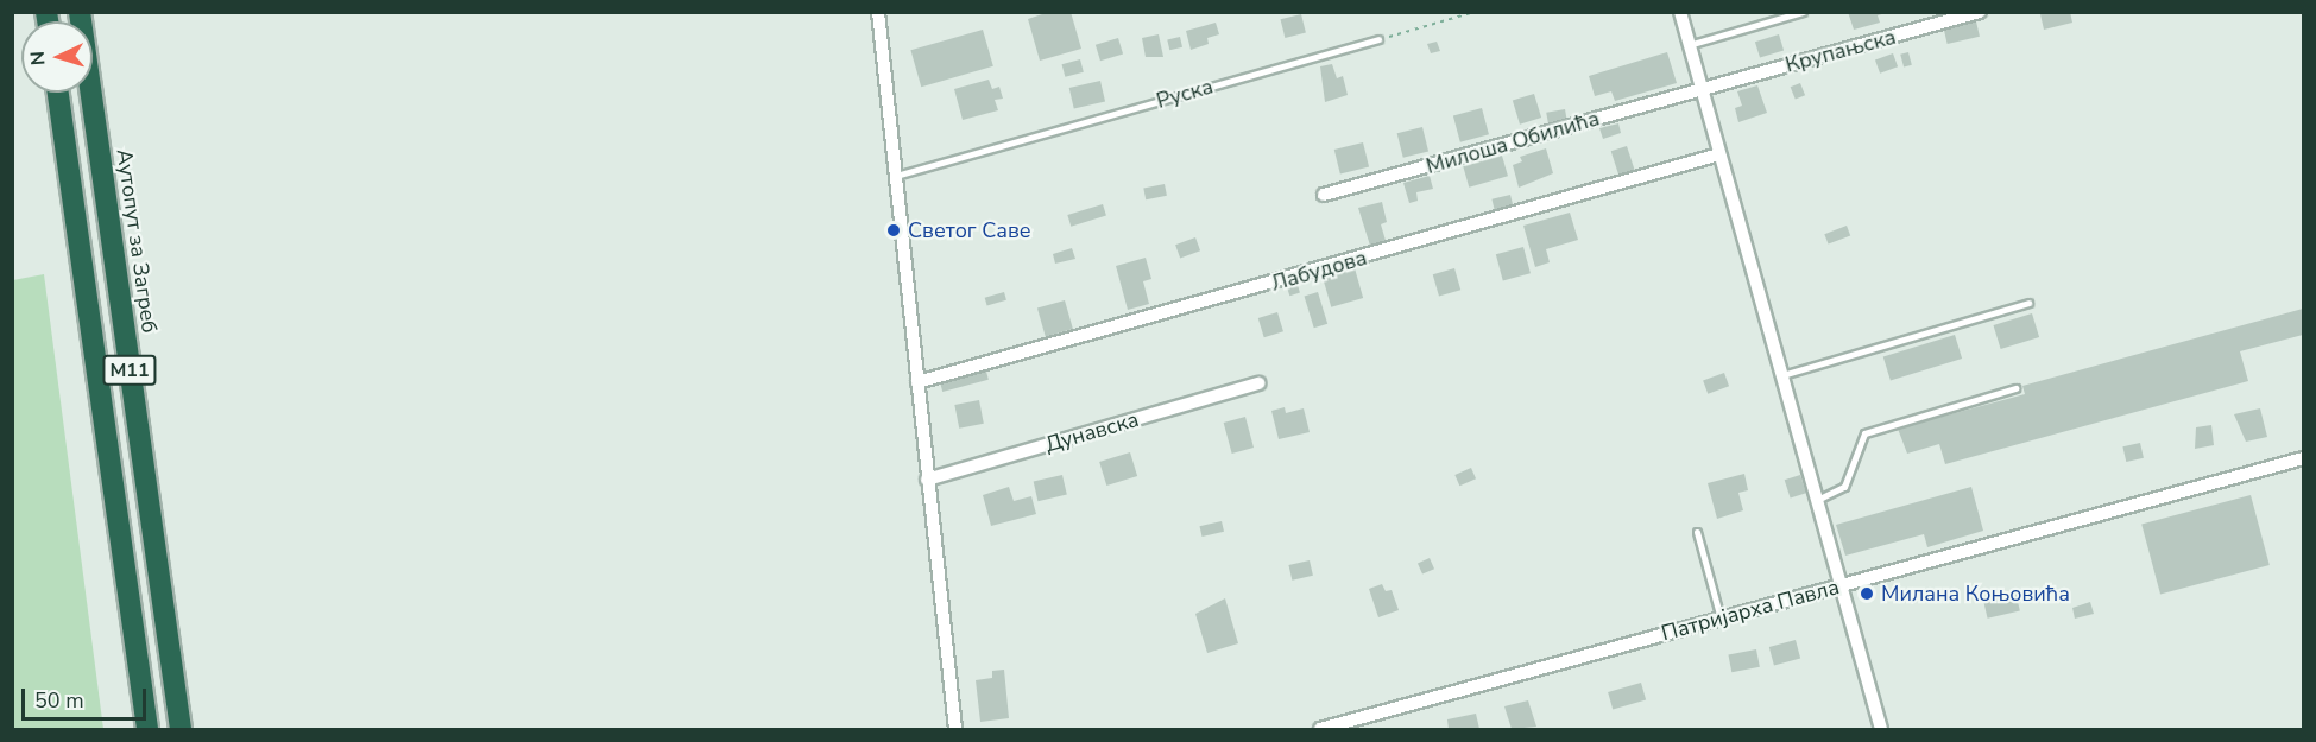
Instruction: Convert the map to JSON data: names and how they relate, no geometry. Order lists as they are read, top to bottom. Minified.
{"streets":{"highway":["Аутопут за Загреб","M11"],"street":["Крупањска","Милоша Обилића","Лабудова","Дунавска","Патријарха Павла"],"lane":["Руска"]},"crossings":[["Крупањска","Милоша Обилића"]],"places":["Светог Саве","Милана Коњовића"],"scale_bar":"50 m","north":"left"}
